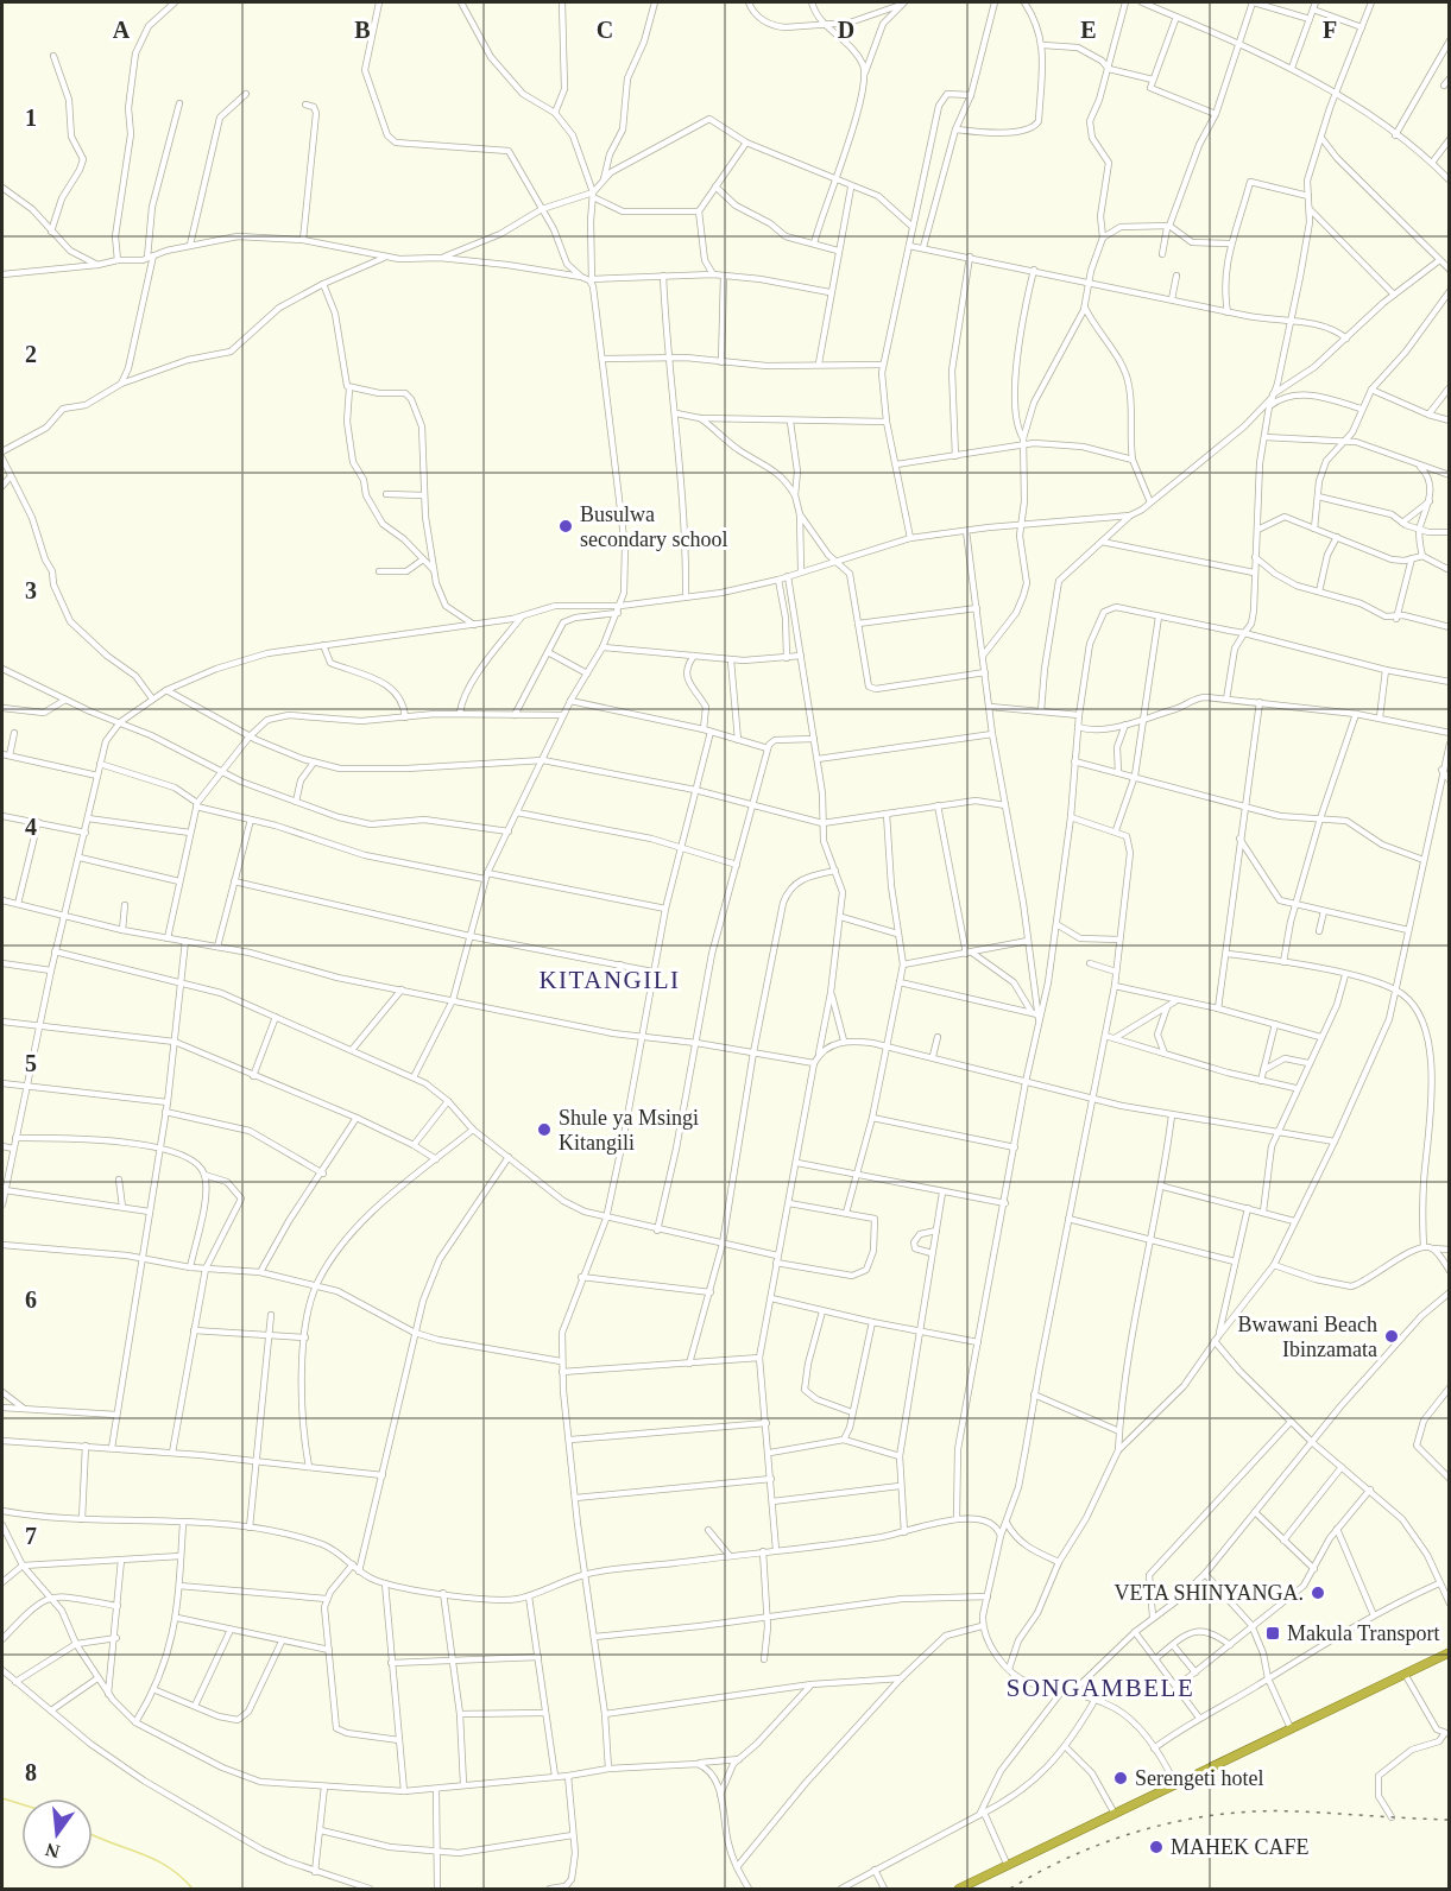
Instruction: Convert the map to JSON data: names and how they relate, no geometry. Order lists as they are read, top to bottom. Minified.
{"districts":["KITANGILI","SONGAMBELE"],"places":{"other":["Busulwa secondary school","Shule ya Msingi Kitangili","Bwawani Beach Ibinzamata","VETA SHINYANGA.","Serengeti hotel","MAHEK CAFE"],"transit":["Makula Transport"]},"north":"bottom","grid":{"columns":["A","B","C","D","E","F"],"rows":["1","2","3","4","5","6","7","8"]}}
